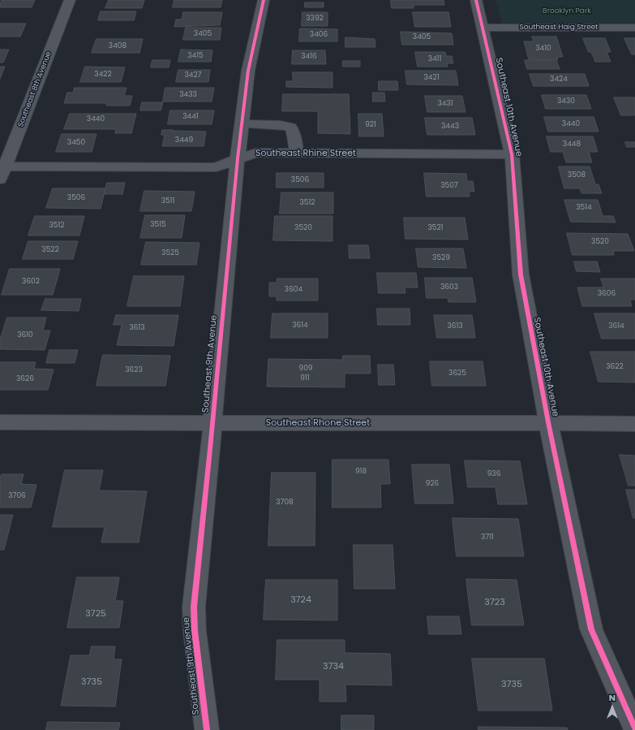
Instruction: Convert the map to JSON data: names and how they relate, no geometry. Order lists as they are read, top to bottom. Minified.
{"streets":{"street":["Southeast Haig Street","Southeast 8th Avenue","Southeast 10th Avenue","Southeast Rhine Street","Southeast 9th Avenue","Southeast Rhone Street"]},"crossings":[["Southeast Haig Street","Southeast 10th Avenue"],["Southeast 8th Avenue","Southeast Rhine Street"],["Southeast 10th Avenue","Southeast Rhine Street"],["Southeast 10th Avenue","Southeast Rhone Street"],["Southeast Rhine Street","Southeast 9th Avenue"],["Southeast 9th Avenue","Southeast Rhone Street"]],"parks":["Brooklyn Park"],"house_numbers":["3392","3405","3406","3405","3408","3410","3415","3416","3411","3422","3427","3421","3424","3433","3430","3431","3441","3440","3440","921","3443","3449","3450","3448","3508","3506","3507","3506","3511","3512","3514","3515","3512","3520","3521","3520","3522","3525","3529","3602","3603","3604","3606","3614","3613","3614","3613","3610","3622","909","3623","3625","911","3626","918","936","926","3706","3708","3711","3724","3723","3725","3734","3735","3735"],"north":"top"}
